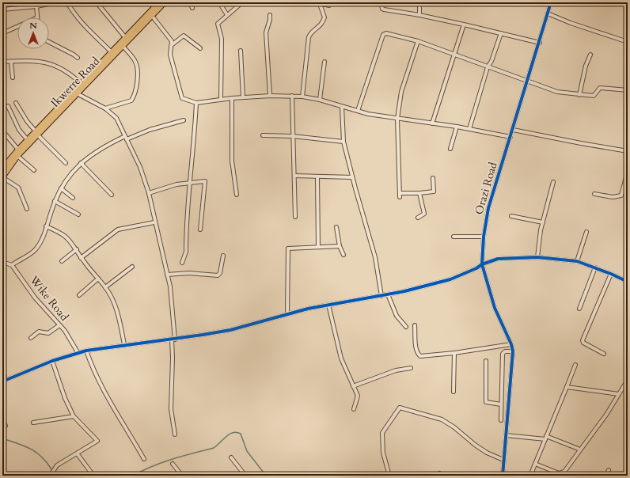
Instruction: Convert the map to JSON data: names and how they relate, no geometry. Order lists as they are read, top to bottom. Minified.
{"streets":{"main road":["Ikwerre Road"],"street":["Orazi Road","Wike Road"]},"north":"top"}
